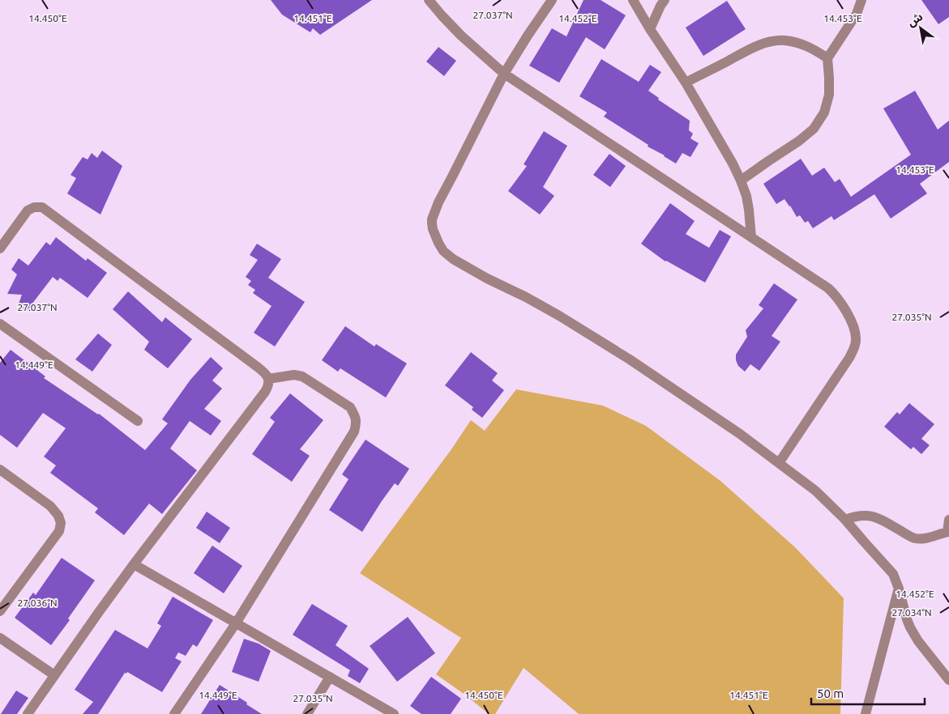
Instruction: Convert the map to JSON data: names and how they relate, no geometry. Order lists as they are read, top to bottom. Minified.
{"scale_bar":"50 m","north":"top left","coordinates":["27.037°N","14.452°E","14.453°E","14.450°E","14.451°E","27.035°N","14.449°E","27.036°N","27.034°N"]}
